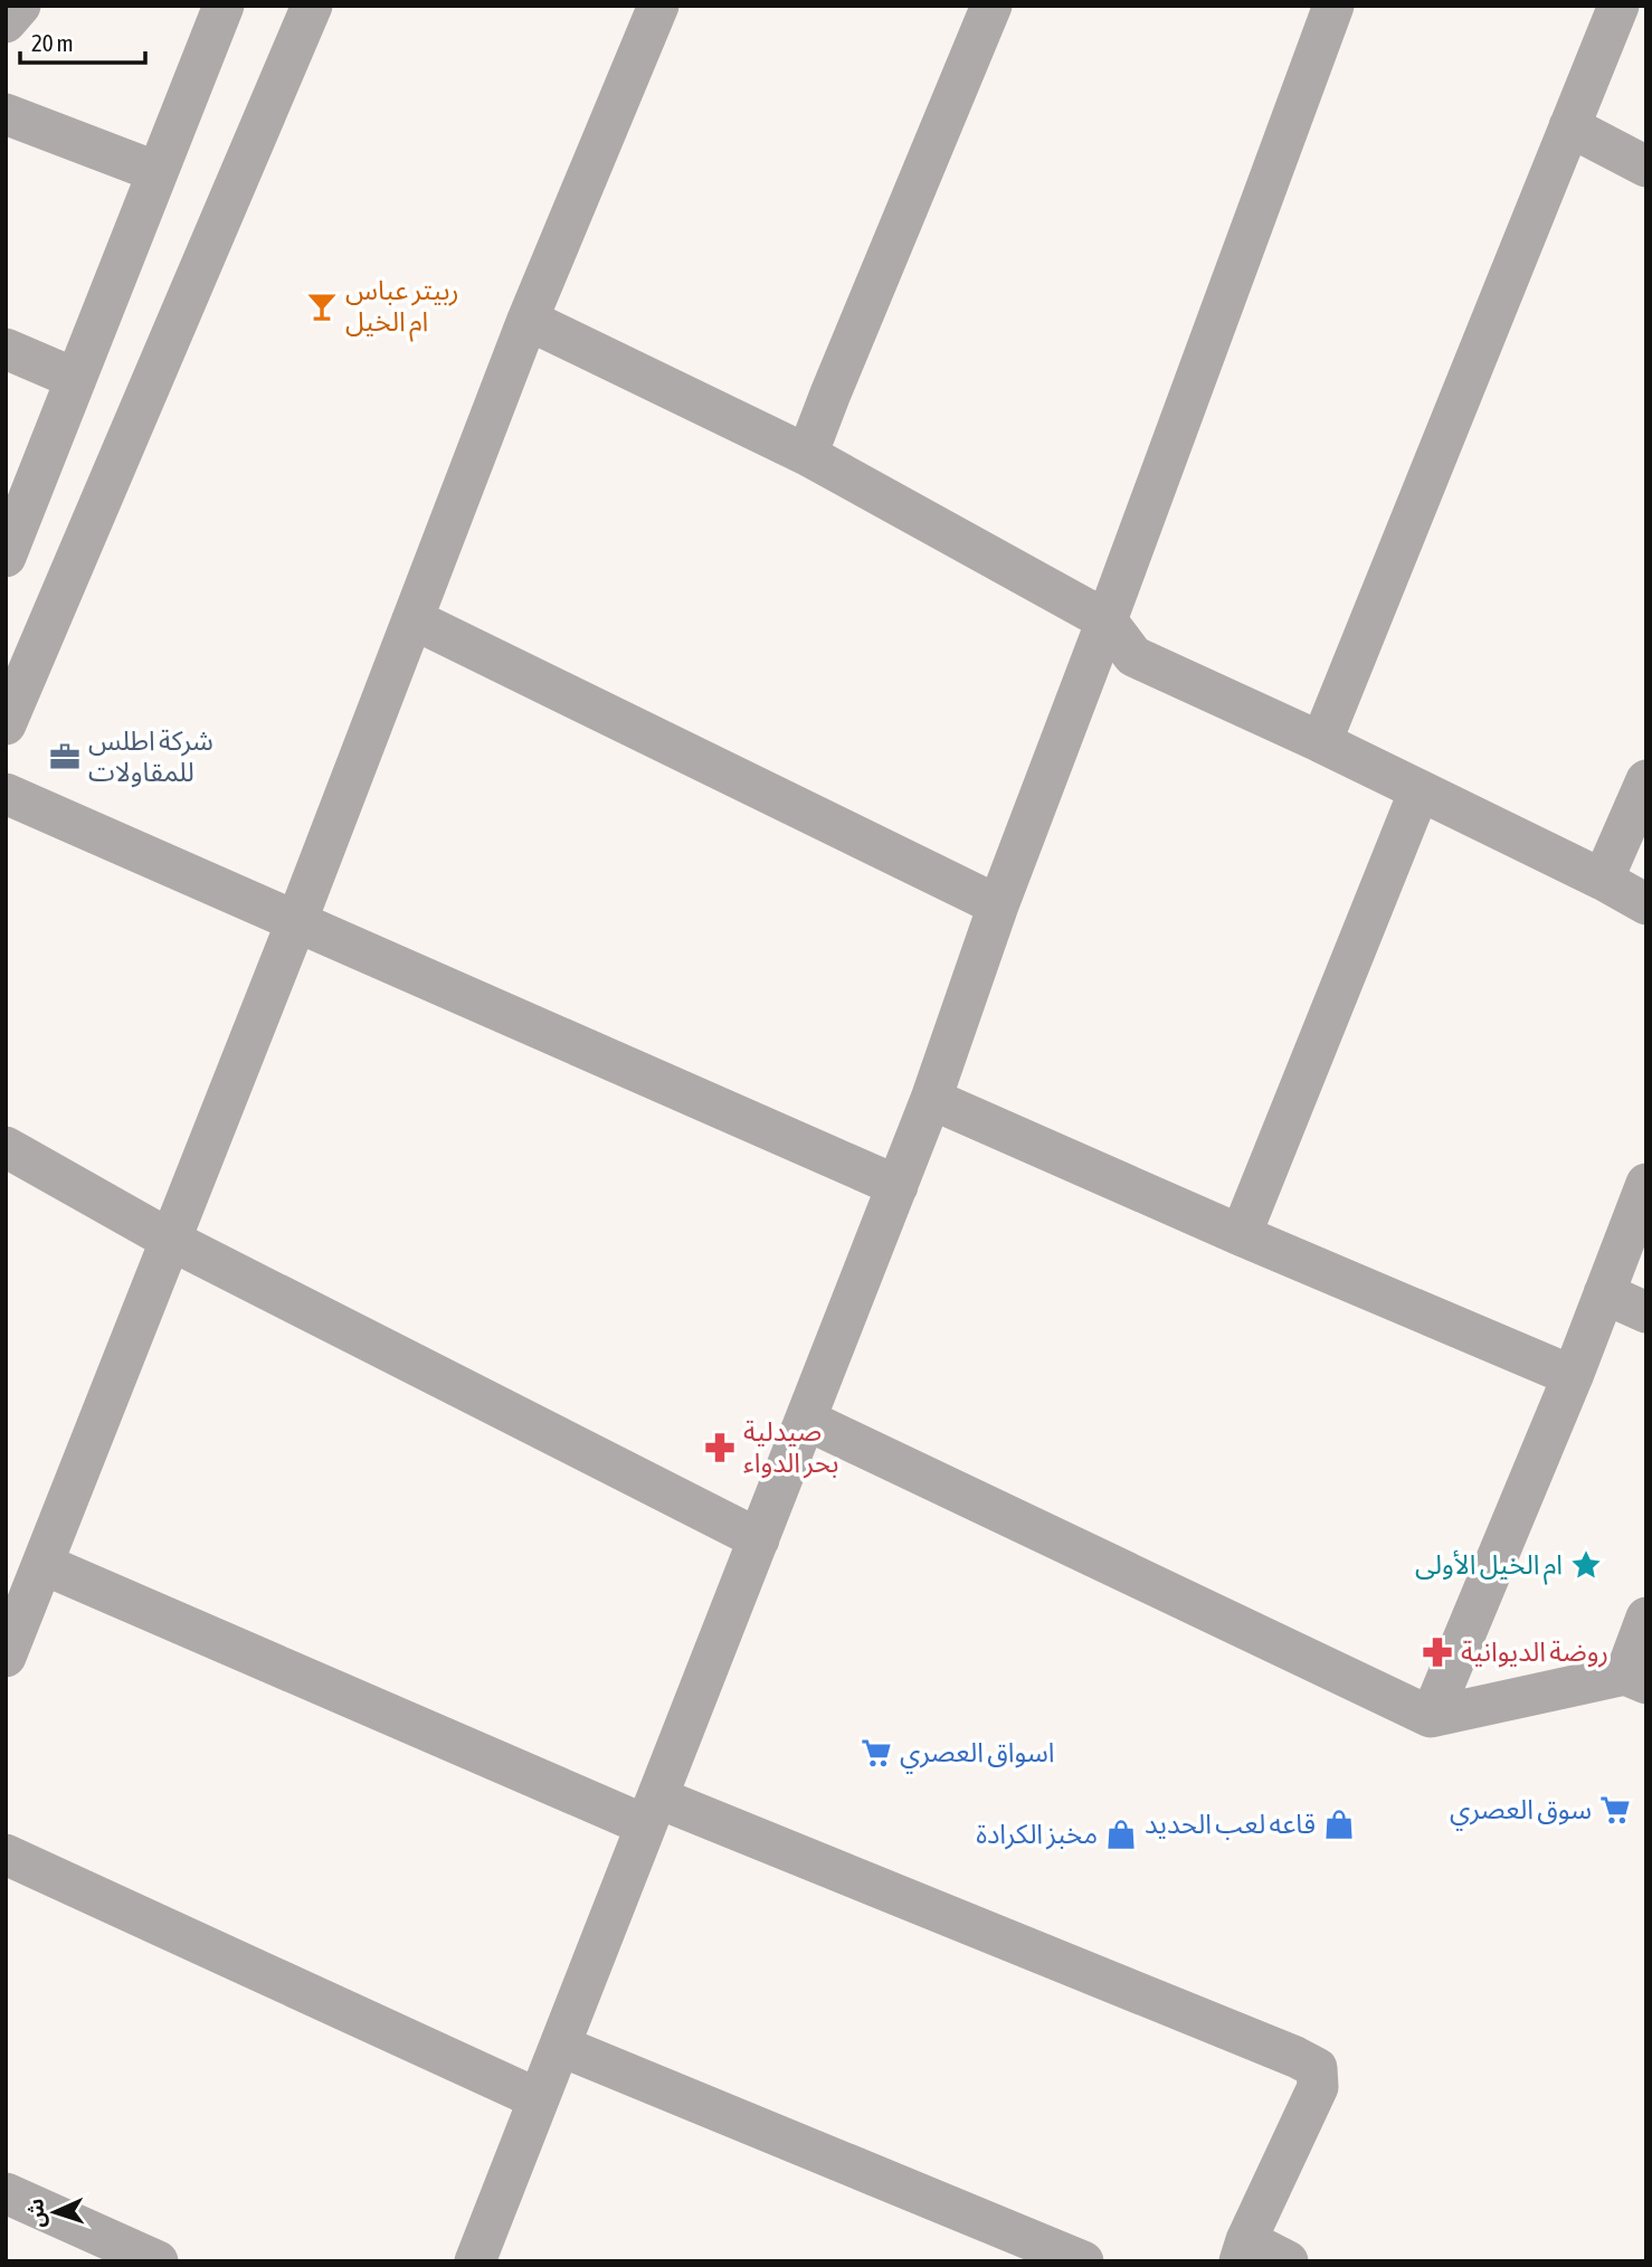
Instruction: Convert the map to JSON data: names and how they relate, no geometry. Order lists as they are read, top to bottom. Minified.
{"places":{"bar":["ربيتر عباس ام الخيل"],"office":["شركة اطلس للمقاولات"],"pharmacy":["صيدلية بحر الدواء","روضة الديوانية"],"place":["ام الخيل الأولى"],"supermarket":["اسواق العصري","سوق العصري"],"shop":["قاعه لعب الحديد","مخبز الكرادة"]},"scale_bar":"20 m","north":"left"}
